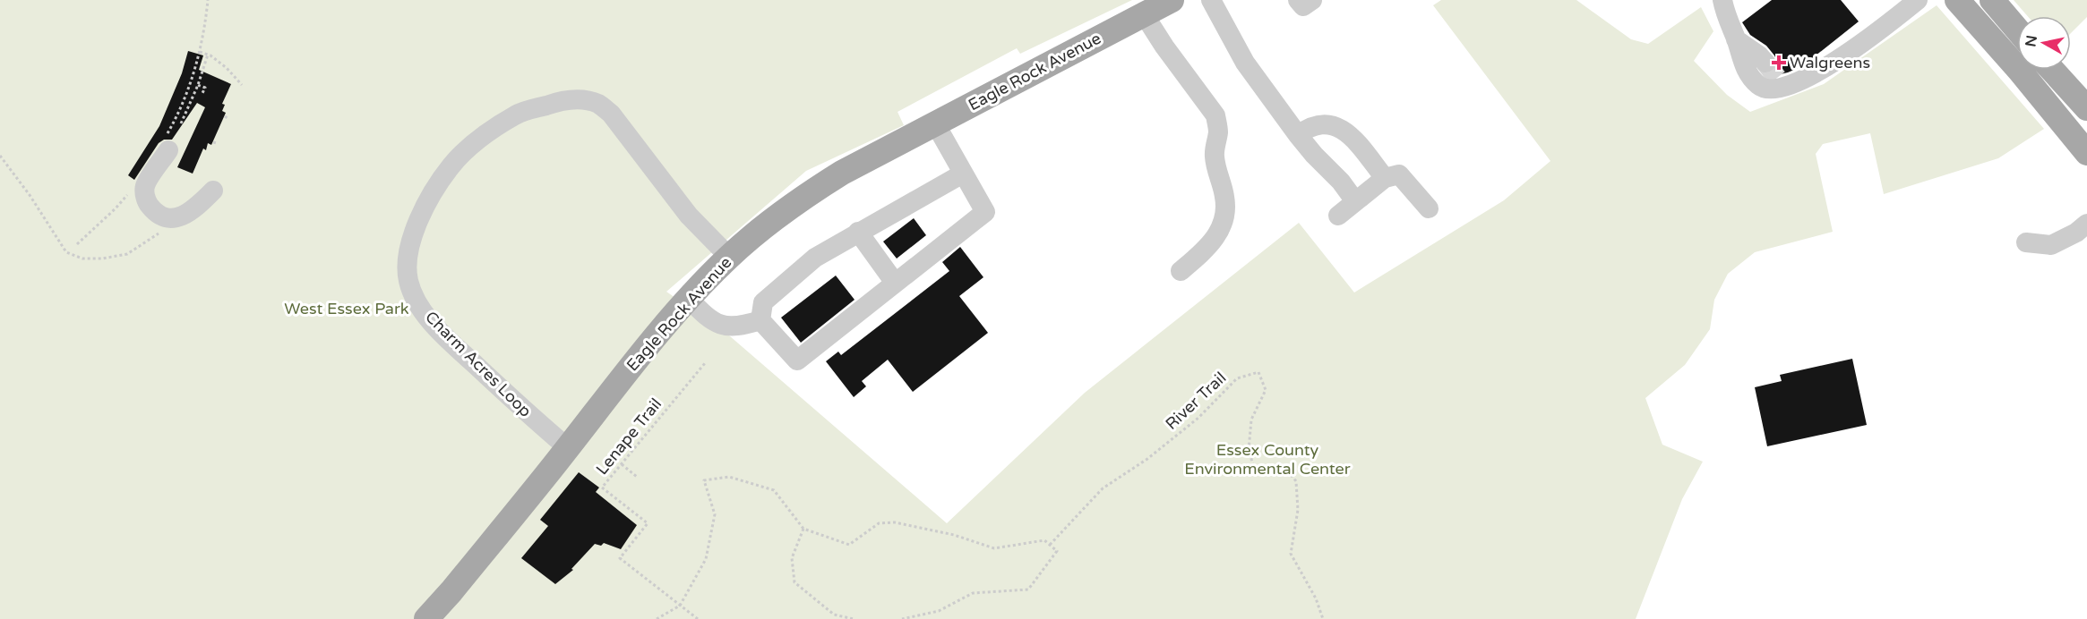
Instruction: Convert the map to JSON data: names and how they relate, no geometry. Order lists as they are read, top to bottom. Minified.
{"streets":{"main road":["Eagle Rock Avenue"],"street":["Charm Acres Loop"],"path":["River Trail","Lenape Trail"]},"crossings":[["Eagle Rock Avenue","Charm Acres Loop"]],"parks":["West Essex Park","Essex County Environmental Center"],"places":{"health":["Walgreens"]},"north":"left"}
